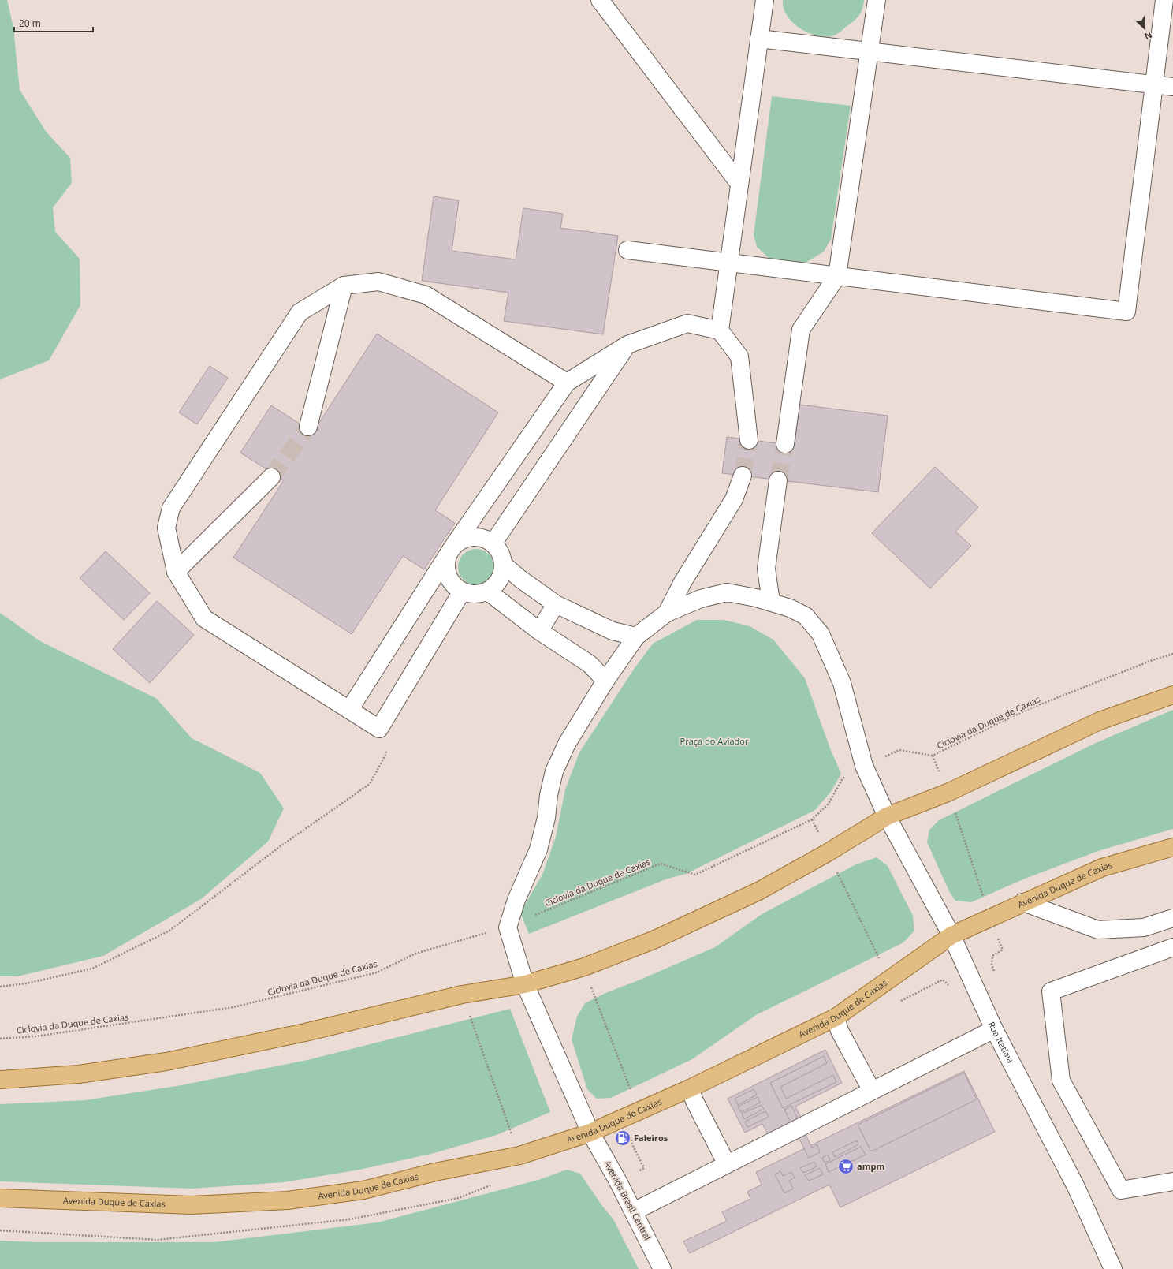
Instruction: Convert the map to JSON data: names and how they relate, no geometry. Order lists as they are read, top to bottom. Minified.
{"streets":{"main road":["Avenida Duque de Caxias"],"street":["Rua Itatiaia","Avenida Brasil Central"],"path":["Ciclovia da Duque de Caxias"]},"crossings":[["Ciclovia da Duque de Caxias","Rua Itatiaia"],["Ciclovia da Duque de Caxias","Avenida Brasil Central"],["Avenida Duque de Caxias","Rua Itatiaia"],["Avenida Duque de Caxias","Avenida Brasil Central"]],"parks":["Praça do Aviador"],"places":{"fuel station":["Faleiros"],"supermarket":["ampm"]},"scale_bar":"20 m","north":"bottom right"}
